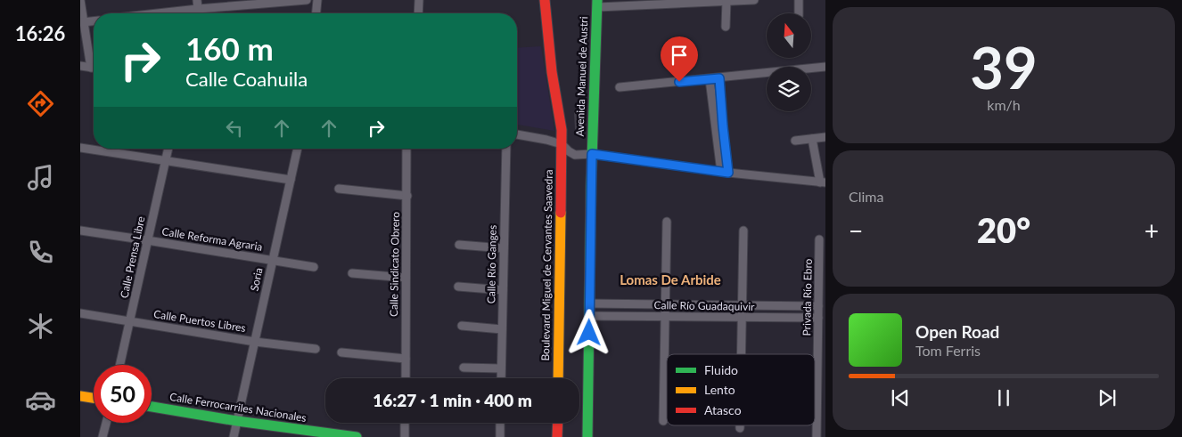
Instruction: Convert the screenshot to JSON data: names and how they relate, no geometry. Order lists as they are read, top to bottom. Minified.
{"streets":{"main road":["Avenida Manuel de Austri","Boulevard Miguel de Cervantes Saavedra","Calle Ferrocarriles Nacionales"],"street":["Calle Reforma Agraria","Calle Prensa Libre","Calle Sindicato Obrero","Calle Río Ganges","Soria","Privada Río Ebro","Calle Río Guadaquivir","Calle Puertos Libres"]},"crossings":[["Calle Reforma Agraria","Calle Prensa Libre"],["Calle Reforma Agraria","Soria"],["Calle Prensa Libre","Calle Puertos Libres"],["Soria","Calle Puertos Libres"],["Soria","Calle Ferrocarriles Nacionales"],["Privada Río Ebro","Calle Río Guadaquivir"]],"districts":["Lomas De Arbide"],"legend":["Fluido","Lento","Atasco"],"north":"top","page":{"tabs":"16:26","tile":[["39","km/h"],"Clima"],"turn":["160 m","Calle Coahuila"],"heat":["−","20°","+"],"song":["Open Road","Tom Ferris"],"limit":"50","trip":"16:27 · 1 min · 400 m"}}
